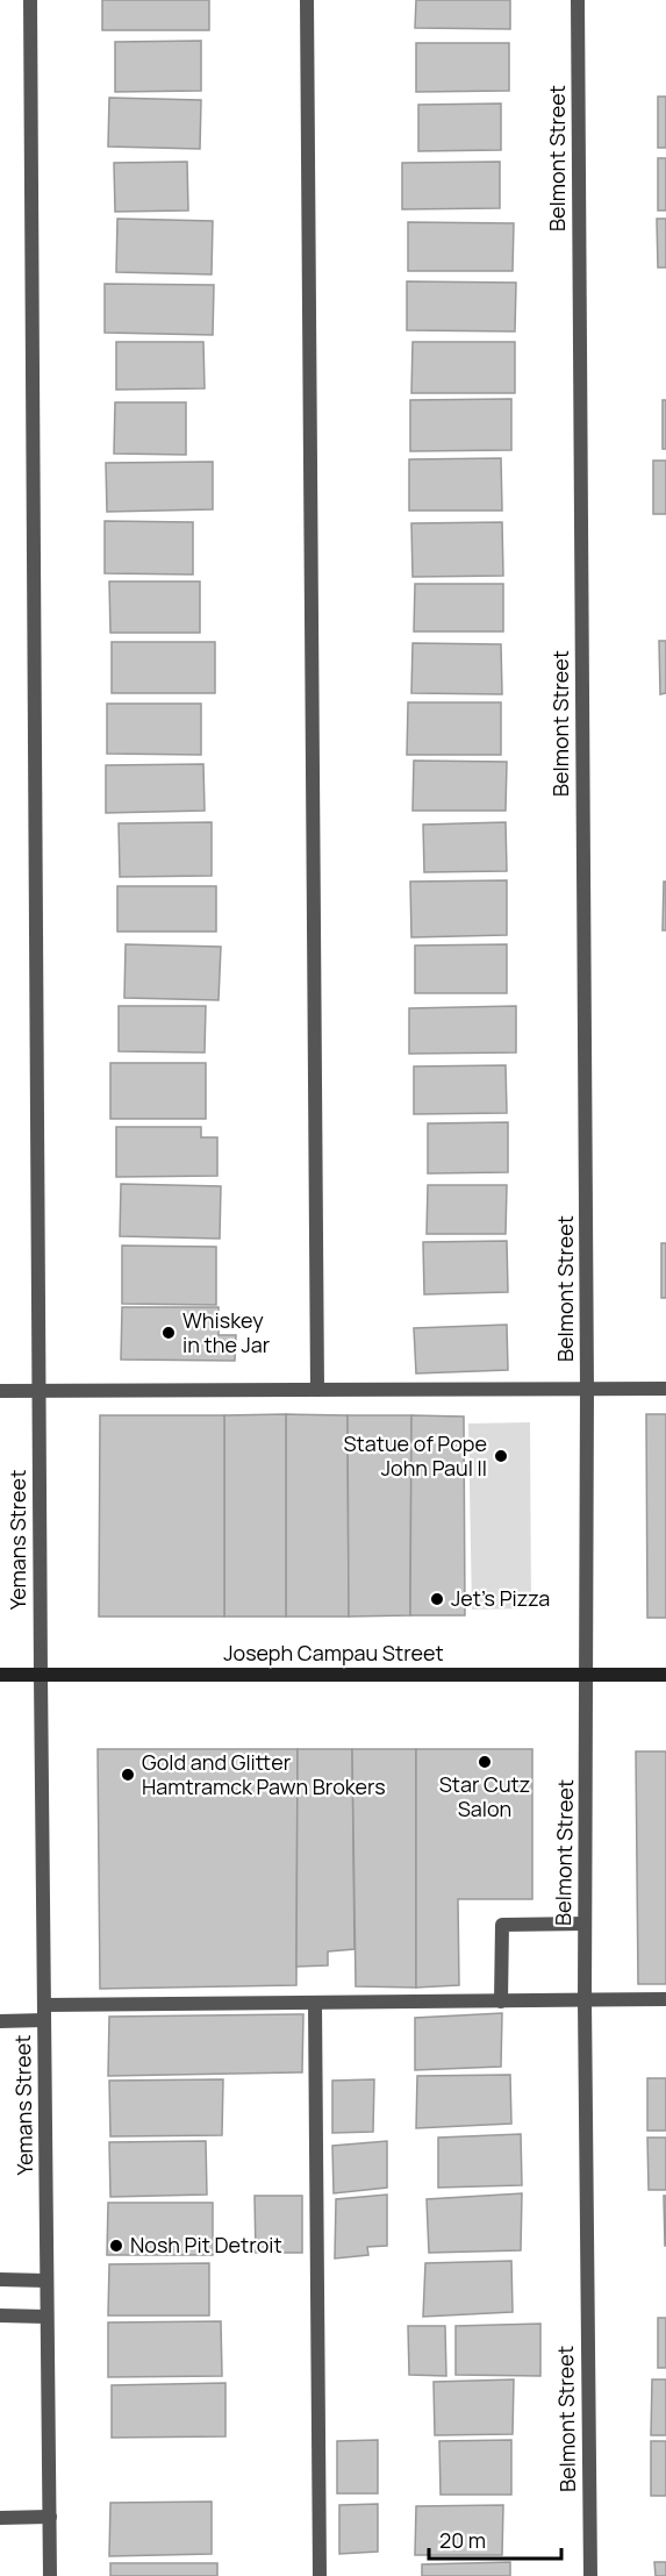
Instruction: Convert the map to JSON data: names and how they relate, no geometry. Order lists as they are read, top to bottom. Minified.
{"streets":{"street":["Belmont Street","Yemans Street","Joseph Campau Street"]},"crossings":[["Belmont Street","Joseph Campau Street"],["Yemans Street","Joseph Campau Street"]],"places":["Whiskey in the Jar","Statue of Pope John Paul II","Jet's Pizza","Star Cutz Salon","Gold and Glitter Hamtramck Pawn Brokers","Nosh Pit Detroit"],"scale_bar":"20 m"}
